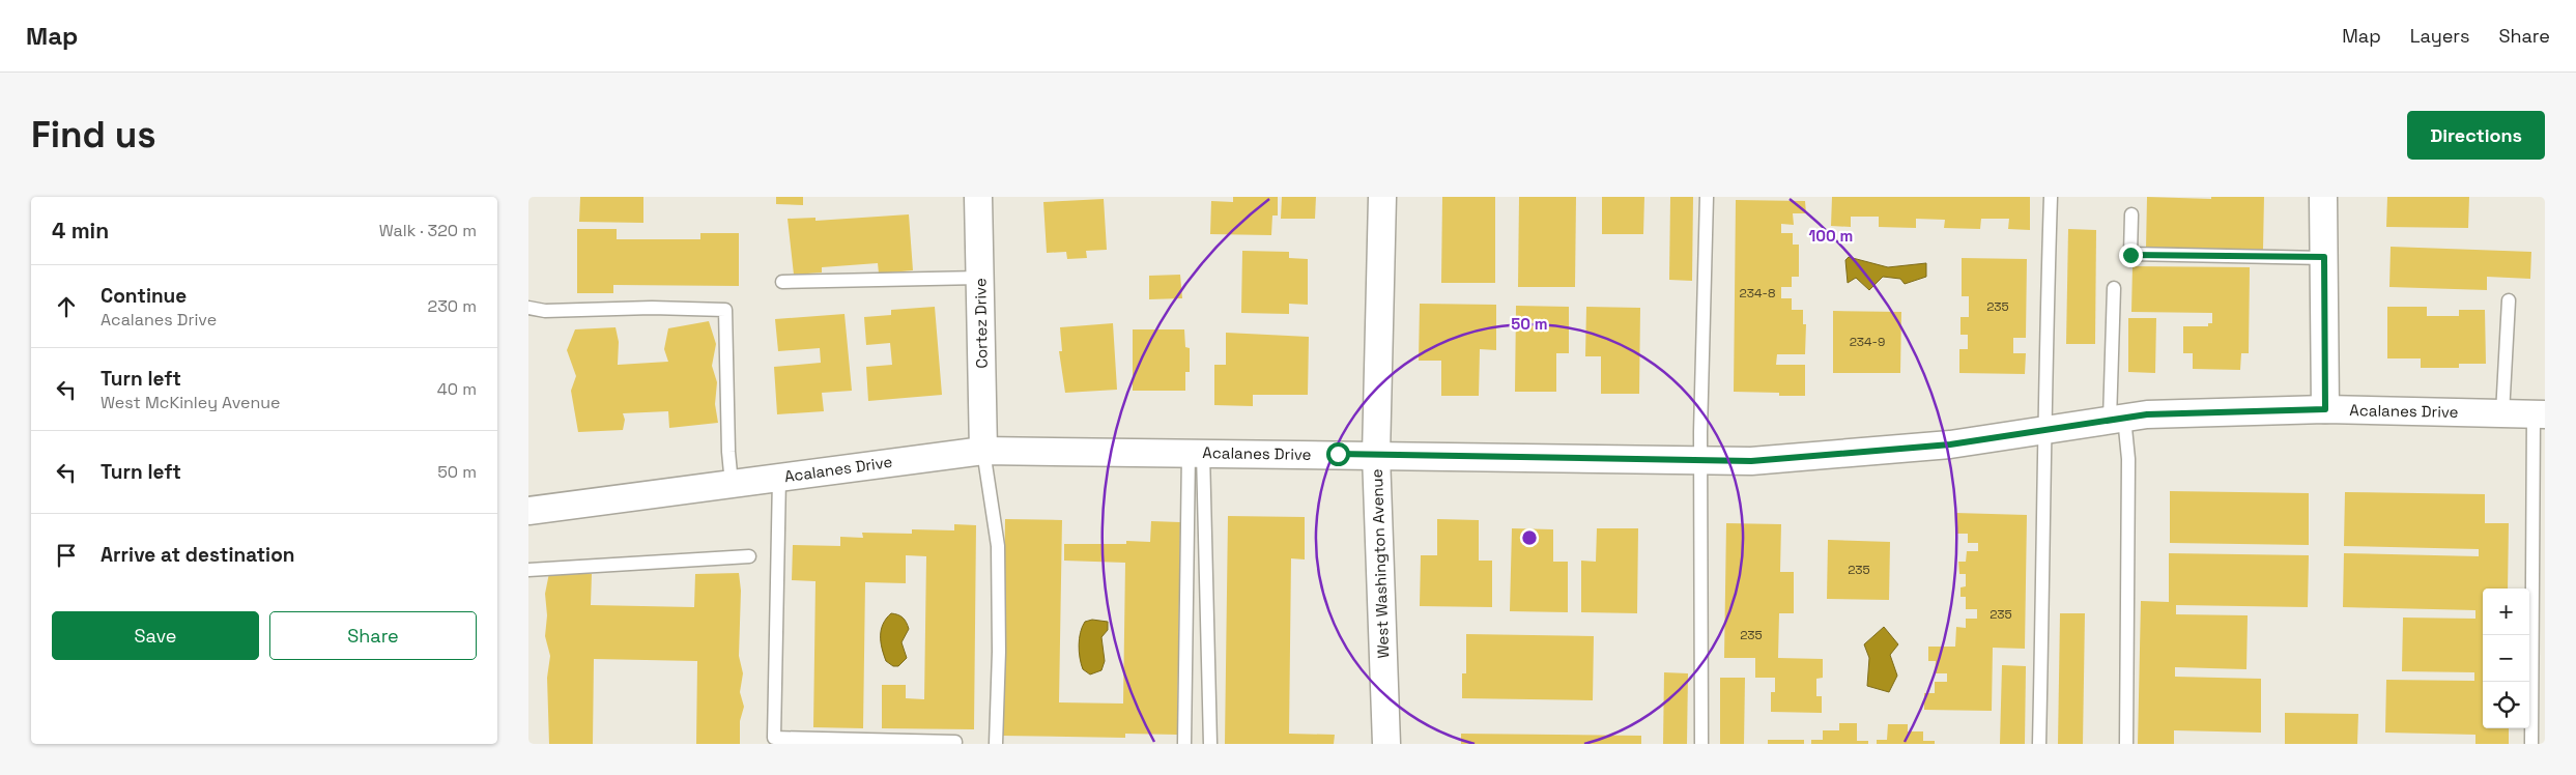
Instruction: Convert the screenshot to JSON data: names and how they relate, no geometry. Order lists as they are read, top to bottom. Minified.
{"streets":{"street":["Cortez Drive","Acalanes Drive","West Washington Avenue"]},"crossings":[["Cortez Drive","Acalanes Drive"],["Acalanes Drive","West Washington Avenue"]],"house_numbers":["234-8","235","234-9","235","235","235"],"page":{"header":"Map","nav":["Map","Layers","Share"],"buttons":["Directions",["Save","Share"]],"title":"Find us","heading":["4 min","Walk · 320 m"],"list":[["Continue","Acalanes Drive","230 m"],["Turn left","West McKinley Avenue","40 m"],["Turn left","50 m"],"Arrive at destination"],"map_buttons":["+","−"]},"rings":["100 m","50 m"]}
